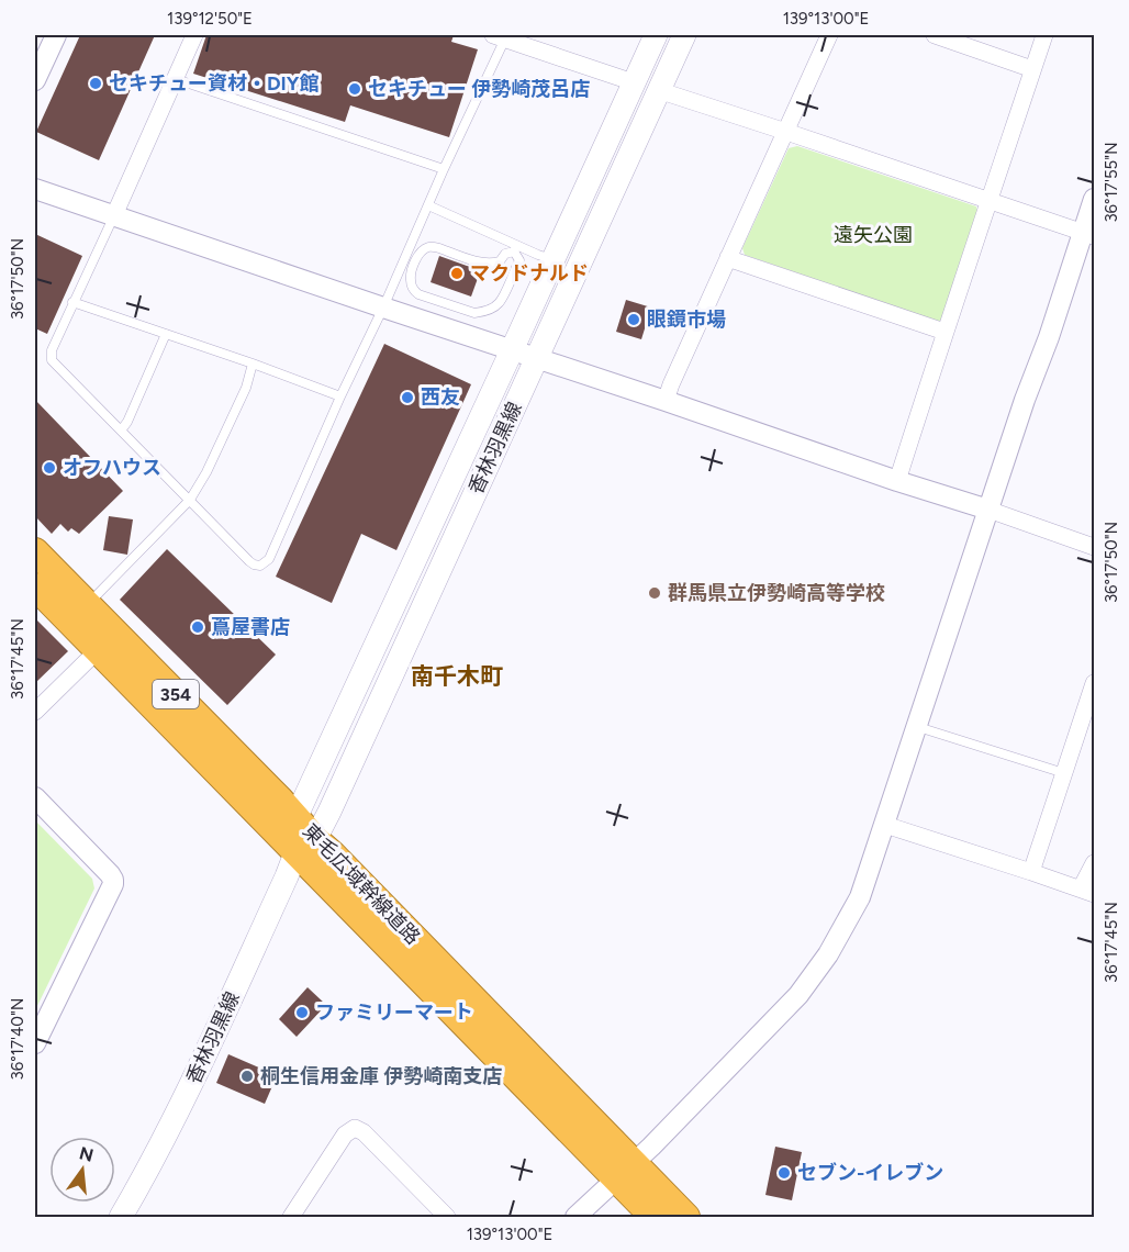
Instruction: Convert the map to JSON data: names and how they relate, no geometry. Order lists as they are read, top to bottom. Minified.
{"streets":{"highway":["354","東毛広域幹線道路"],"main road":["香林羽黒線"]},"crossings":[["香林羽黒線","東毛広域幹線道路"]],"districts":["南千木町"],"parks":["遠矢公園"],"places":["セキチュー資材・DIY館","セキチュー 伊勢崎茂呂店","マクドナルド","眼鏡市場","西友","オフハウス","群馬県立伊勢崎高等学校","蔦屋書店","ファミリーマート","桐生信用金庫 伊勢崎南支店","セブン-イレブン"],"north":"top","coordinates":["139°12'50\"E","139°13'00\"E","36°17'55\"N","36°17'50\"N","36°17'45\"N","36°17'40\"N"]}
